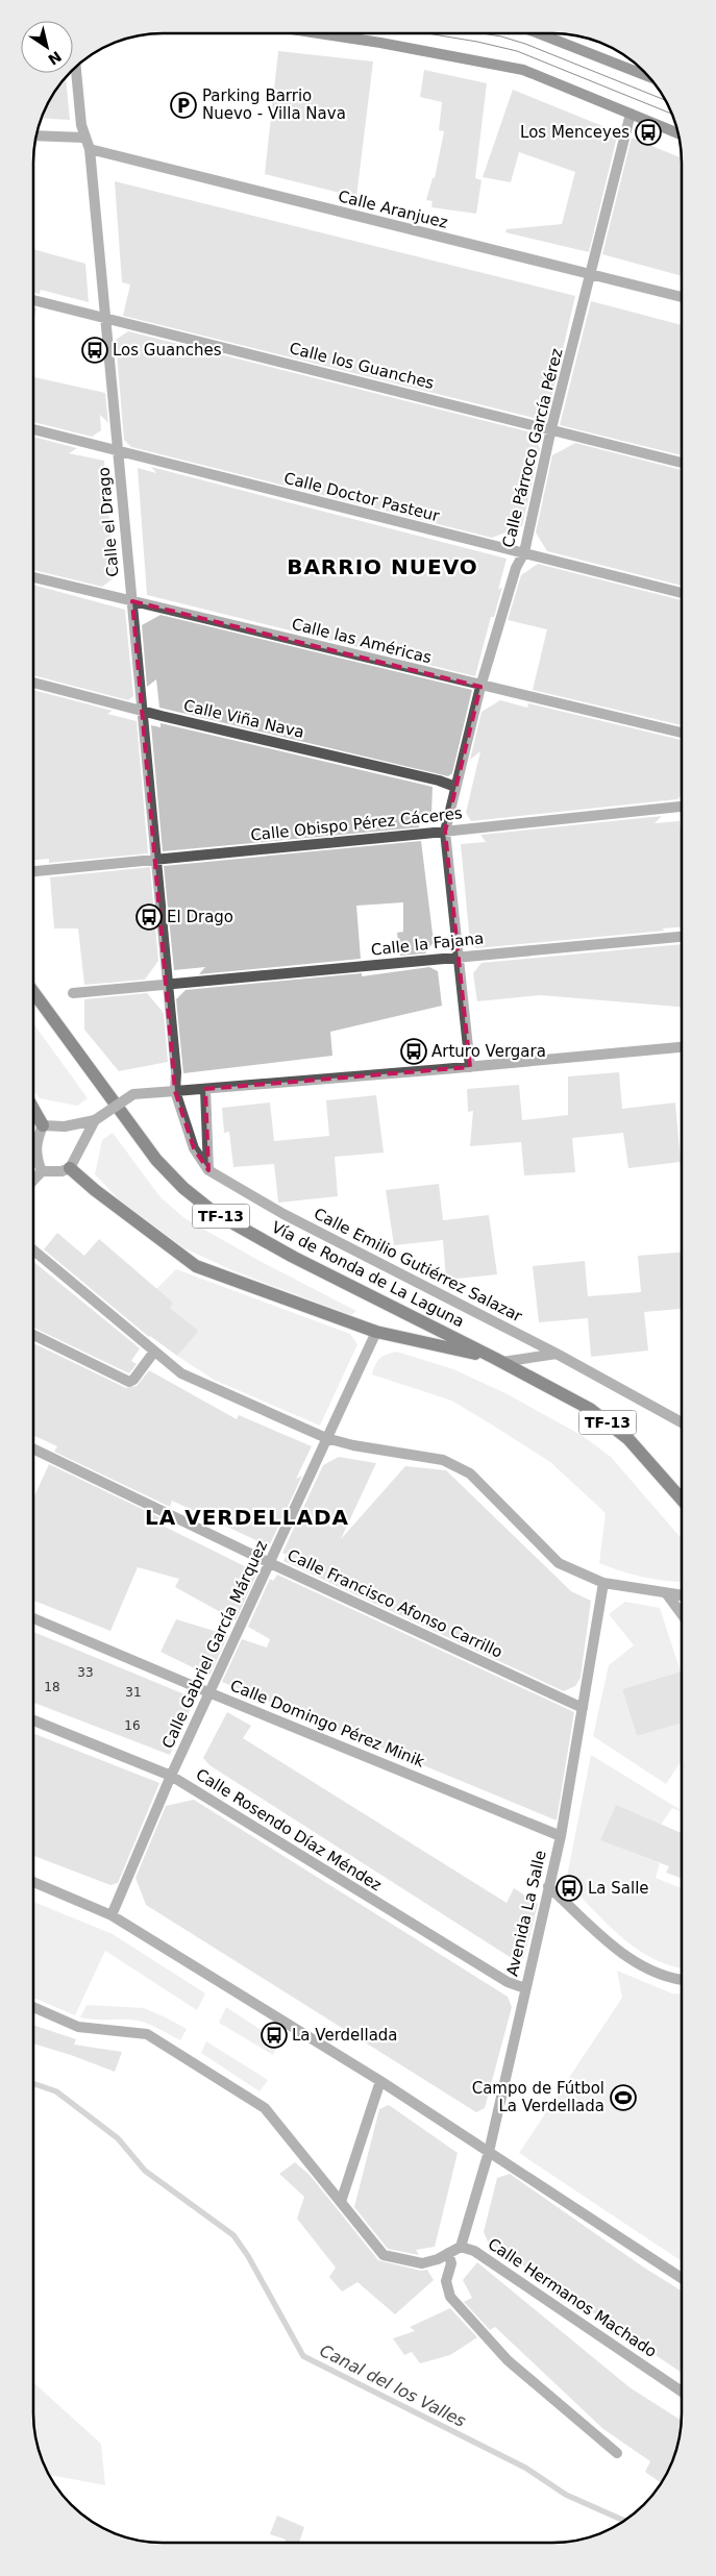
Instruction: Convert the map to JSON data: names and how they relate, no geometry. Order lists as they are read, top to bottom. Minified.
{"streets":{"main road":["TF-13","Vía de Ronda de La Laguna"],"street":["Calle Aranjuez","Calle los Guanches","Calle Párroco García Pérez","Calle Doctor Pasteur","Calle el Drago","Calle las Américas","Calle Viña Nava","Calle Obispo Pérez Cáceres","Calle la Fajana","Calle Emilio Gutiérrez Salazar","Calle Francisco Afonso Carrillo","Calle Gabriel García Márquez","Calle Domingo Pérez Minik","Calle Rosendo Díaz Méndez","Avenida La Salle","Calle Hermanos Machado"]},"crossings":[["Calle Aranjuez","Calle Párroco García Pérez"],["Calle Aranjuez","Calle el Drago"],["Calle los Guanches","Calle Párroco García Pérez"],["Calle los Guanches","Calle el Drago"],["Calle Párroco García Pérez","Calle Doctor Pasteur"],["Calle Párroco García Pérez","Calle las Américas"],["Calle Párroco García Pérez","Calle Viña Nava"],["Calle Párroco García Pérez","Calle Obispo Pérez Cáceres"],["Calle Párroco García Pérez","Calle la Fajana"],["Calle Doctor Pasteur","Calle el Drago"],["Calle el Drago","Calle las Américas"],["Calle el Drago","Calle Viña Nava"],["Calle el Drago","Calle Obispo Pérez Cáceres"],["Calle el Drago","Calle la Fajana"],["Calle el Drago","Calle Emilio Gutiérrez Salazar"],["Calle Francisco Afonso Carrillo","Calle Gabriel García Márquez"],["Calle Francisco Afonso Carrillo","Avenida La Salle"],["Calle Gabriel García Márquez","Calle Domingo Pérez Minik"],["Calle Gabriel García Márquez","Calle Rosendo Díaz Méndez"],["Calle Domingo Pérez Minik","Avenida La Salle"],["Calle Rosendo Díaz Méndez","Avenida La Salle"],["Avenida La Salle","Calle Hermanos Machado"]],"districts":["BARRIO NUEVO","LA VERDELLADA"],"water":["Canal del los Valles"],"places":{"parking":["Parking Barrio Nuevo - Villa Nava"],"bus stop":["Los Menceyes","Los Guanches","El Drago","Arturo Vergara","La Salle","La Verdellada"],"sports":["Campo de Fútbol La Verdellada"]},"house_numbers":["33","18","31","16"],"north":"bottom right"}
